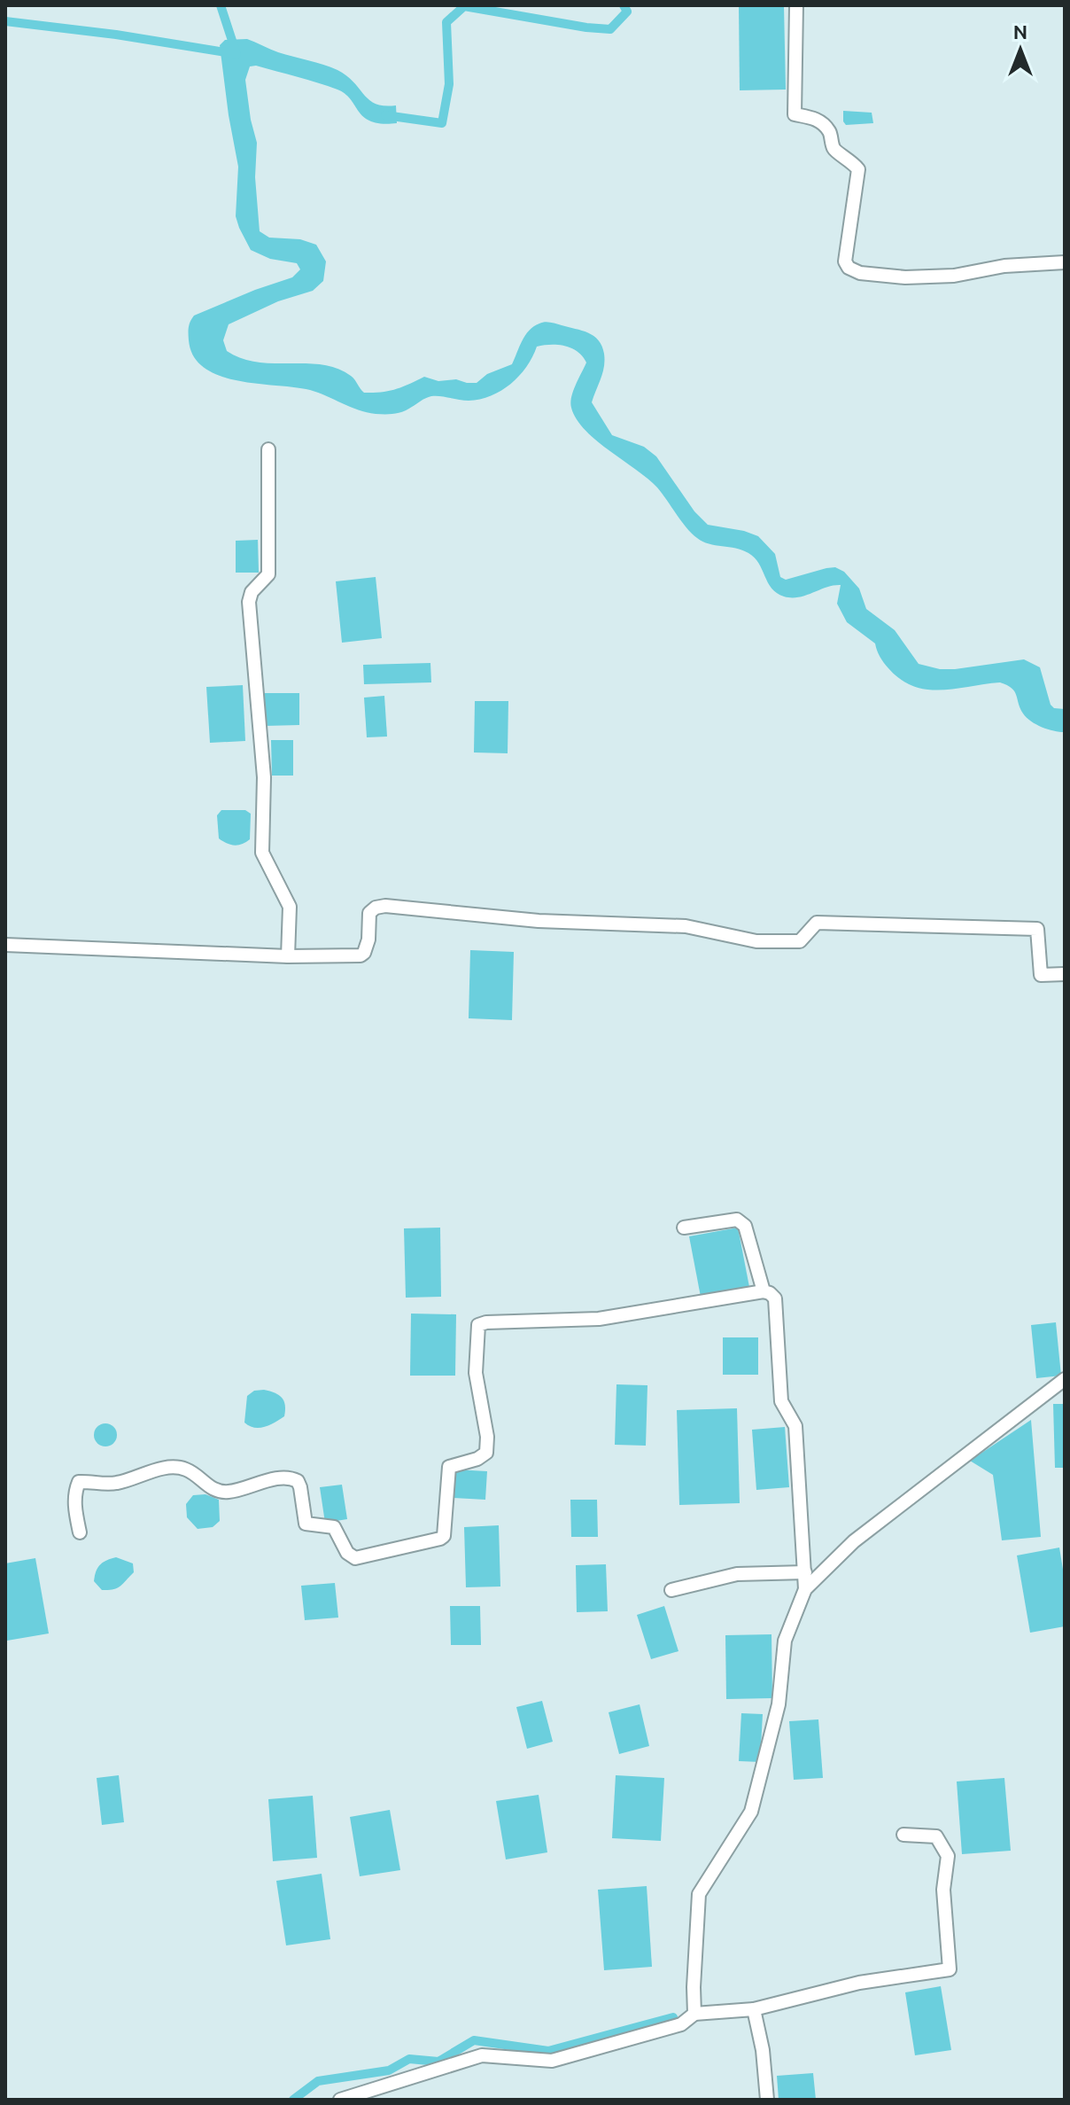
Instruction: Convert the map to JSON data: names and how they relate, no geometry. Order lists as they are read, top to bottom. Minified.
{"north":"top"}
